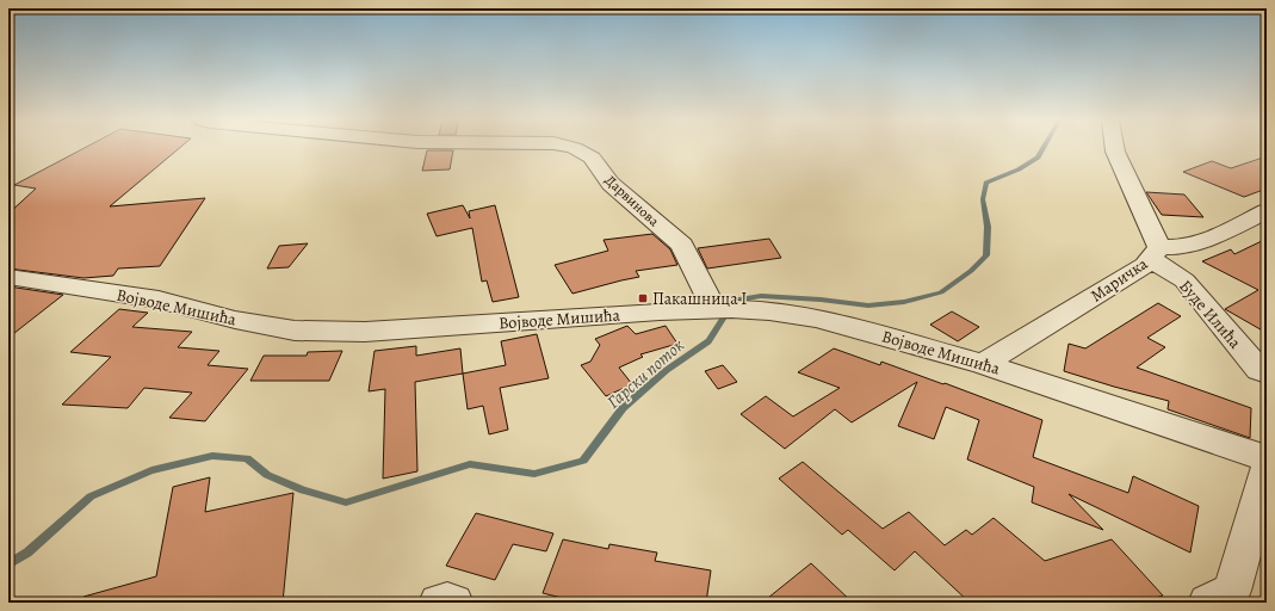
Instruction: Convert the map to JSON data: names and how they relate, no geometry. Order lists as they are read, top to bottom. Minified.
{"streets":{"street":["Дарвинова","Маричка","Војводе Мишића","Буде Илића"]},"crossings":[["Дарвинова","Војводе Мишића"],["Маричка","Војводе Мишића"],["Маричка","Буде Илића"]],"water":["Гарски поток"],"places":{"transit":["Пакашница I"]}}
